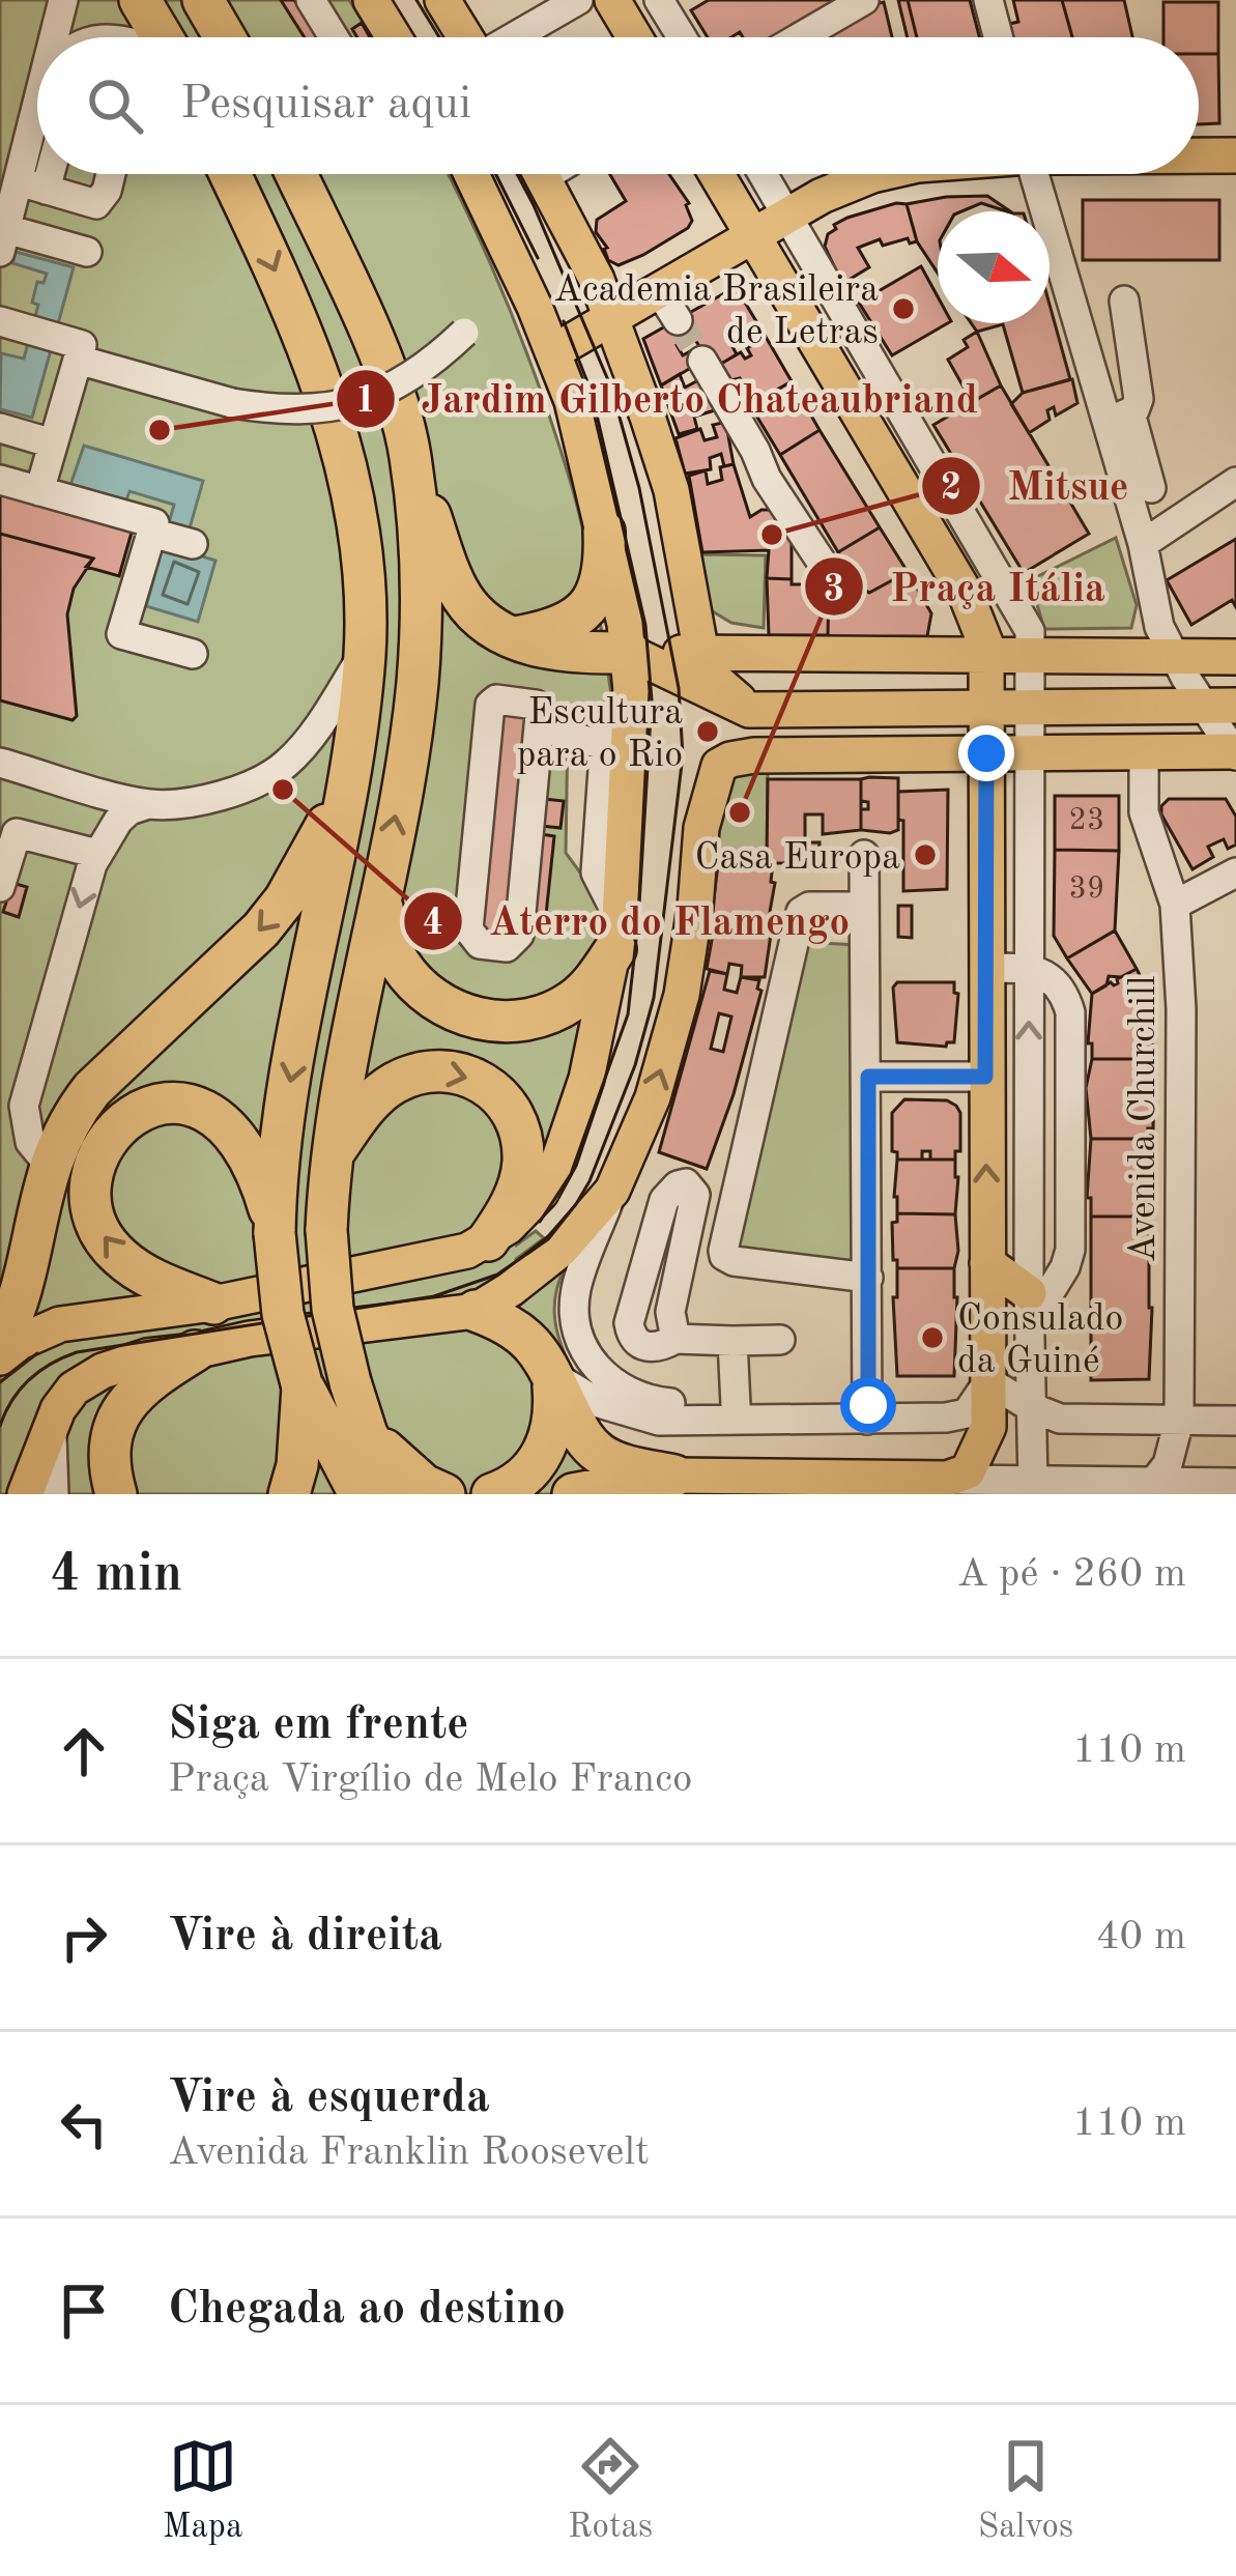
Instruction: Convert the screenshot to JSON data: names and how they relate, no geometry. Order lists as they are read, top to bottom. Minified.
{"streets":{"street":["Avenida Churchill"]},"places":["Academia Brasileira de Letras","Jardim Gilberto Chateaubriand","Mitsue","Escultura para o Rio","Aterro do Flamengo","Praça Itália","Casa Europa","Consulado da Guiné"],"house_numbers":["23","39"],"north":"right","page":{"search":"Pesquisar aqui","heading":["4 min","A pé · 260 m"],"list":[["Siga em frente","Praça Virgílio de Melo Franco","110 m"],["Vire à direita","40 m"],["Vire à esquerda","Avenida Franklin Roosevelt","110 m"],"Chegada ao destino"],"nav":["Mapa","Rotas","Salvos"]}}
